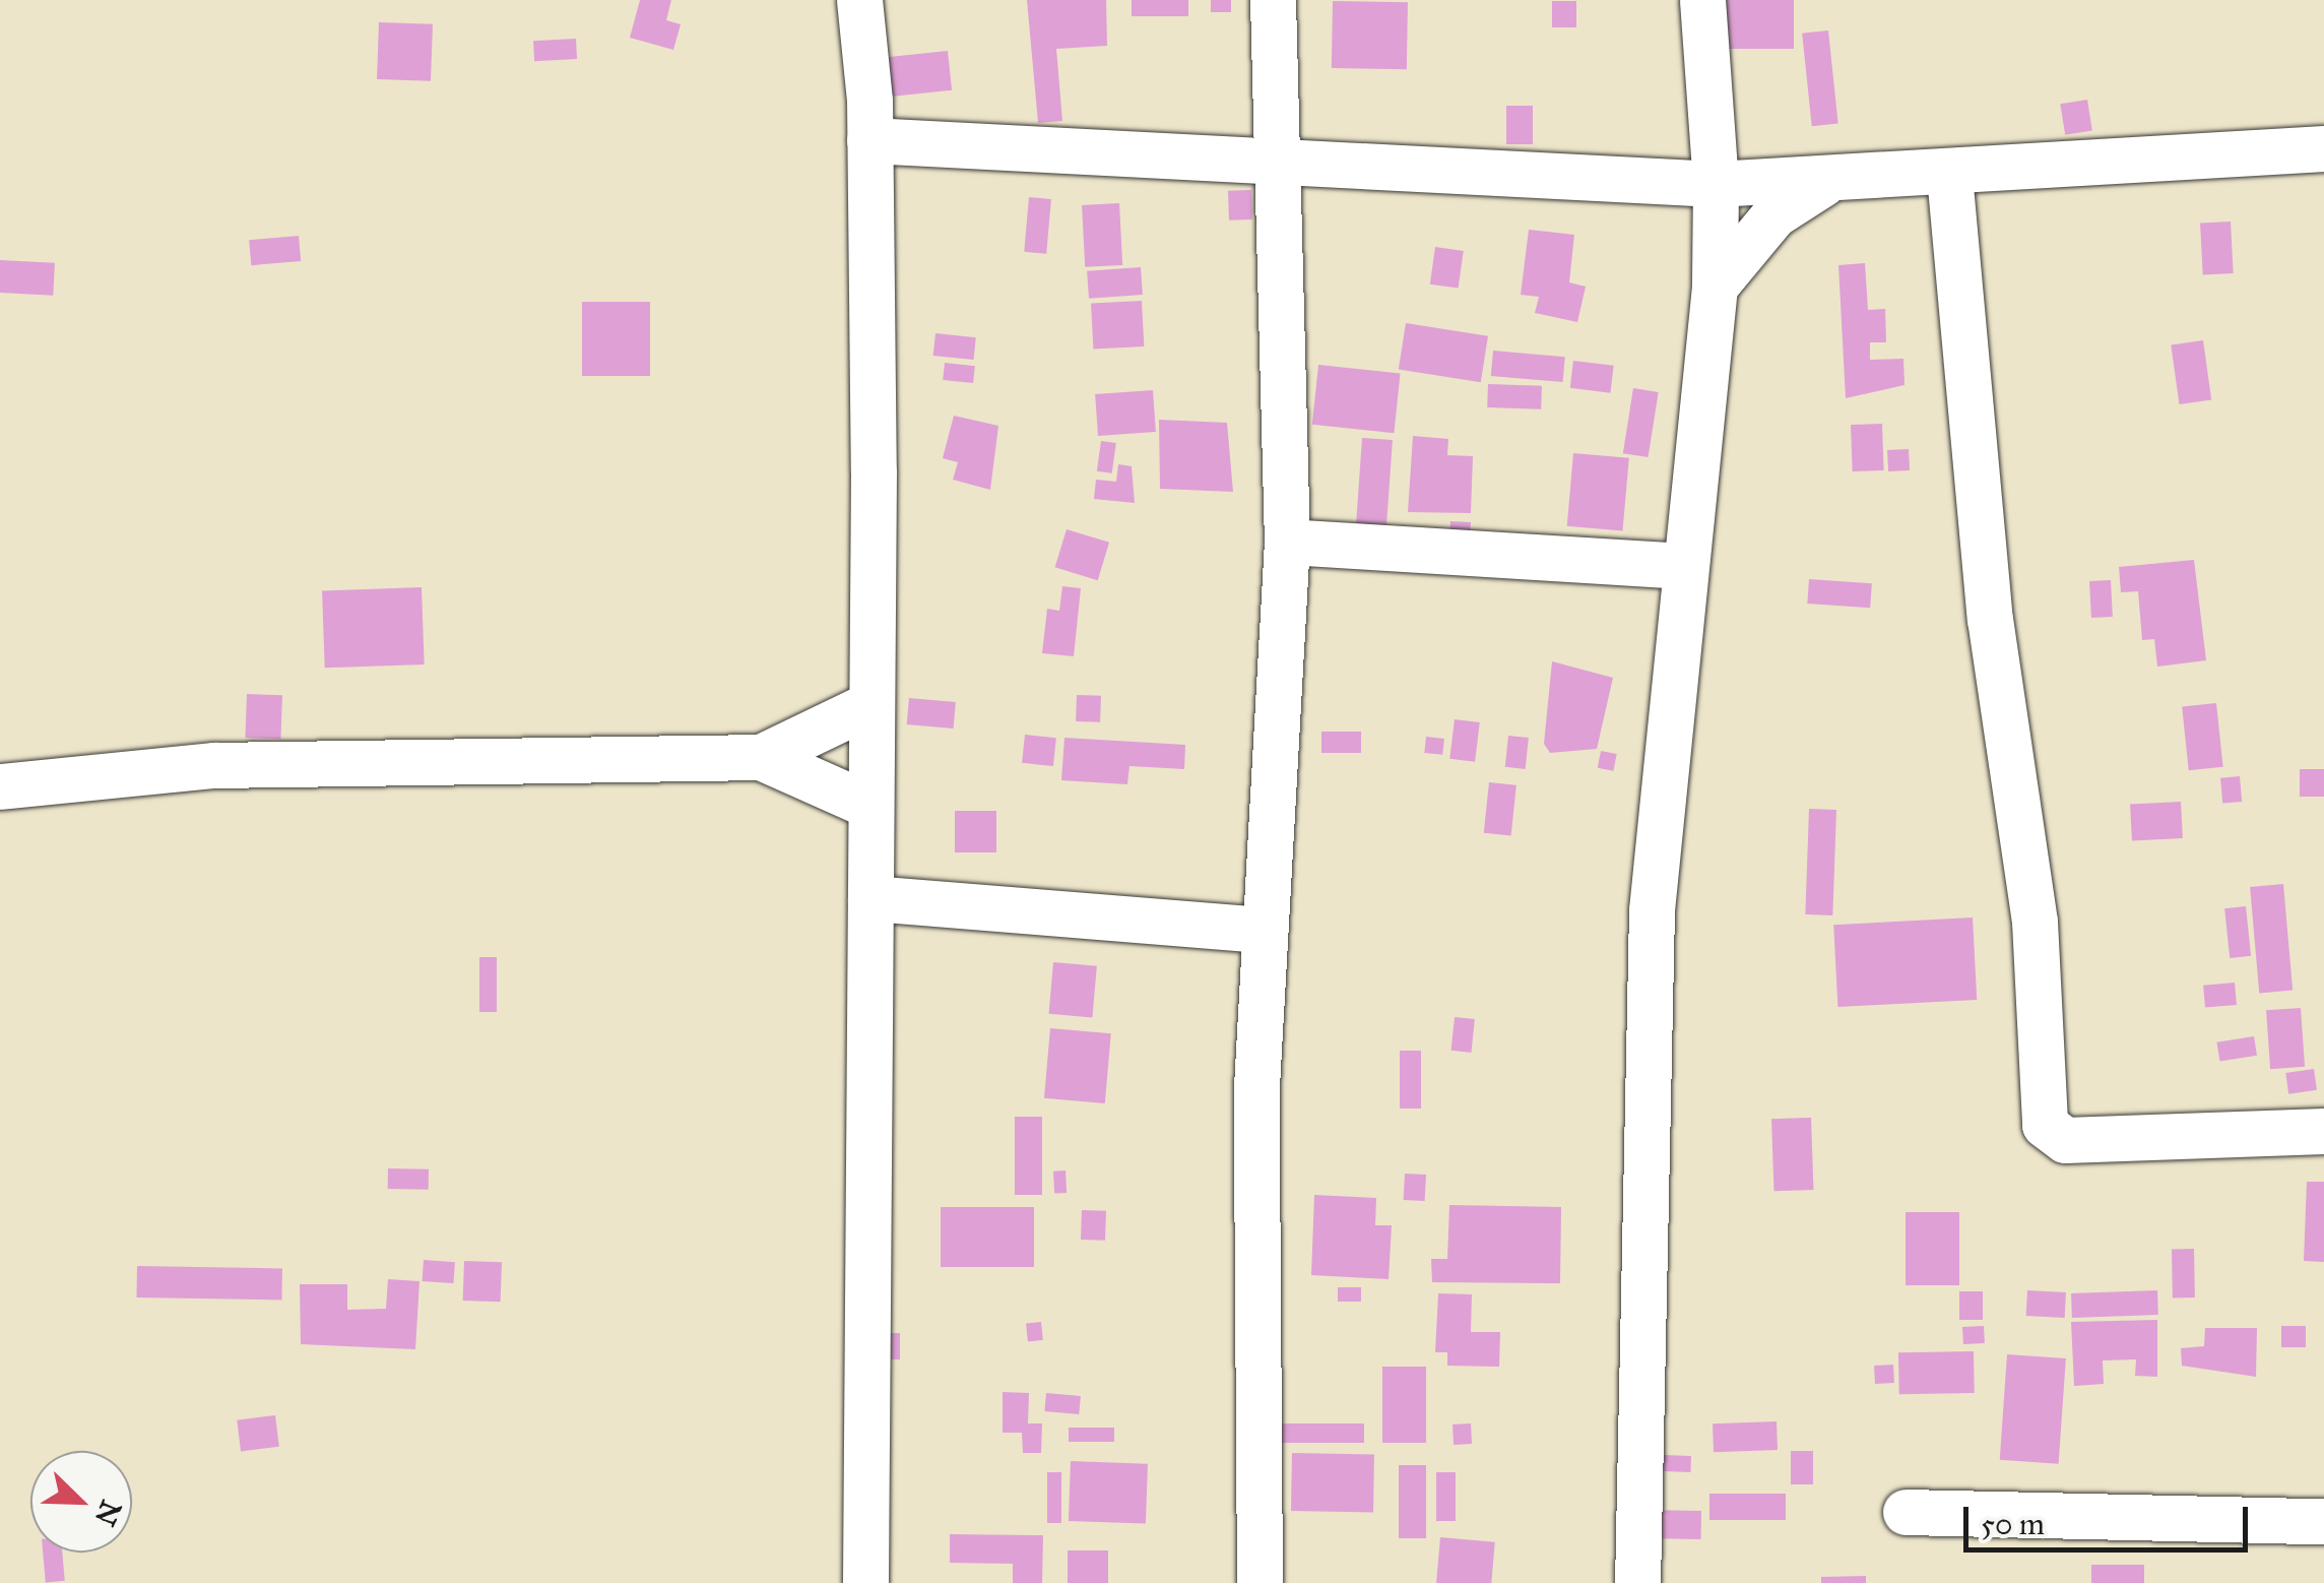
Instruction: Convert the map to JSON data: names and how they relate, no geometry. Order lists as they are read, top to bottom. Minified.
{"scale_bar":"50 m","north":"bottom right"}
